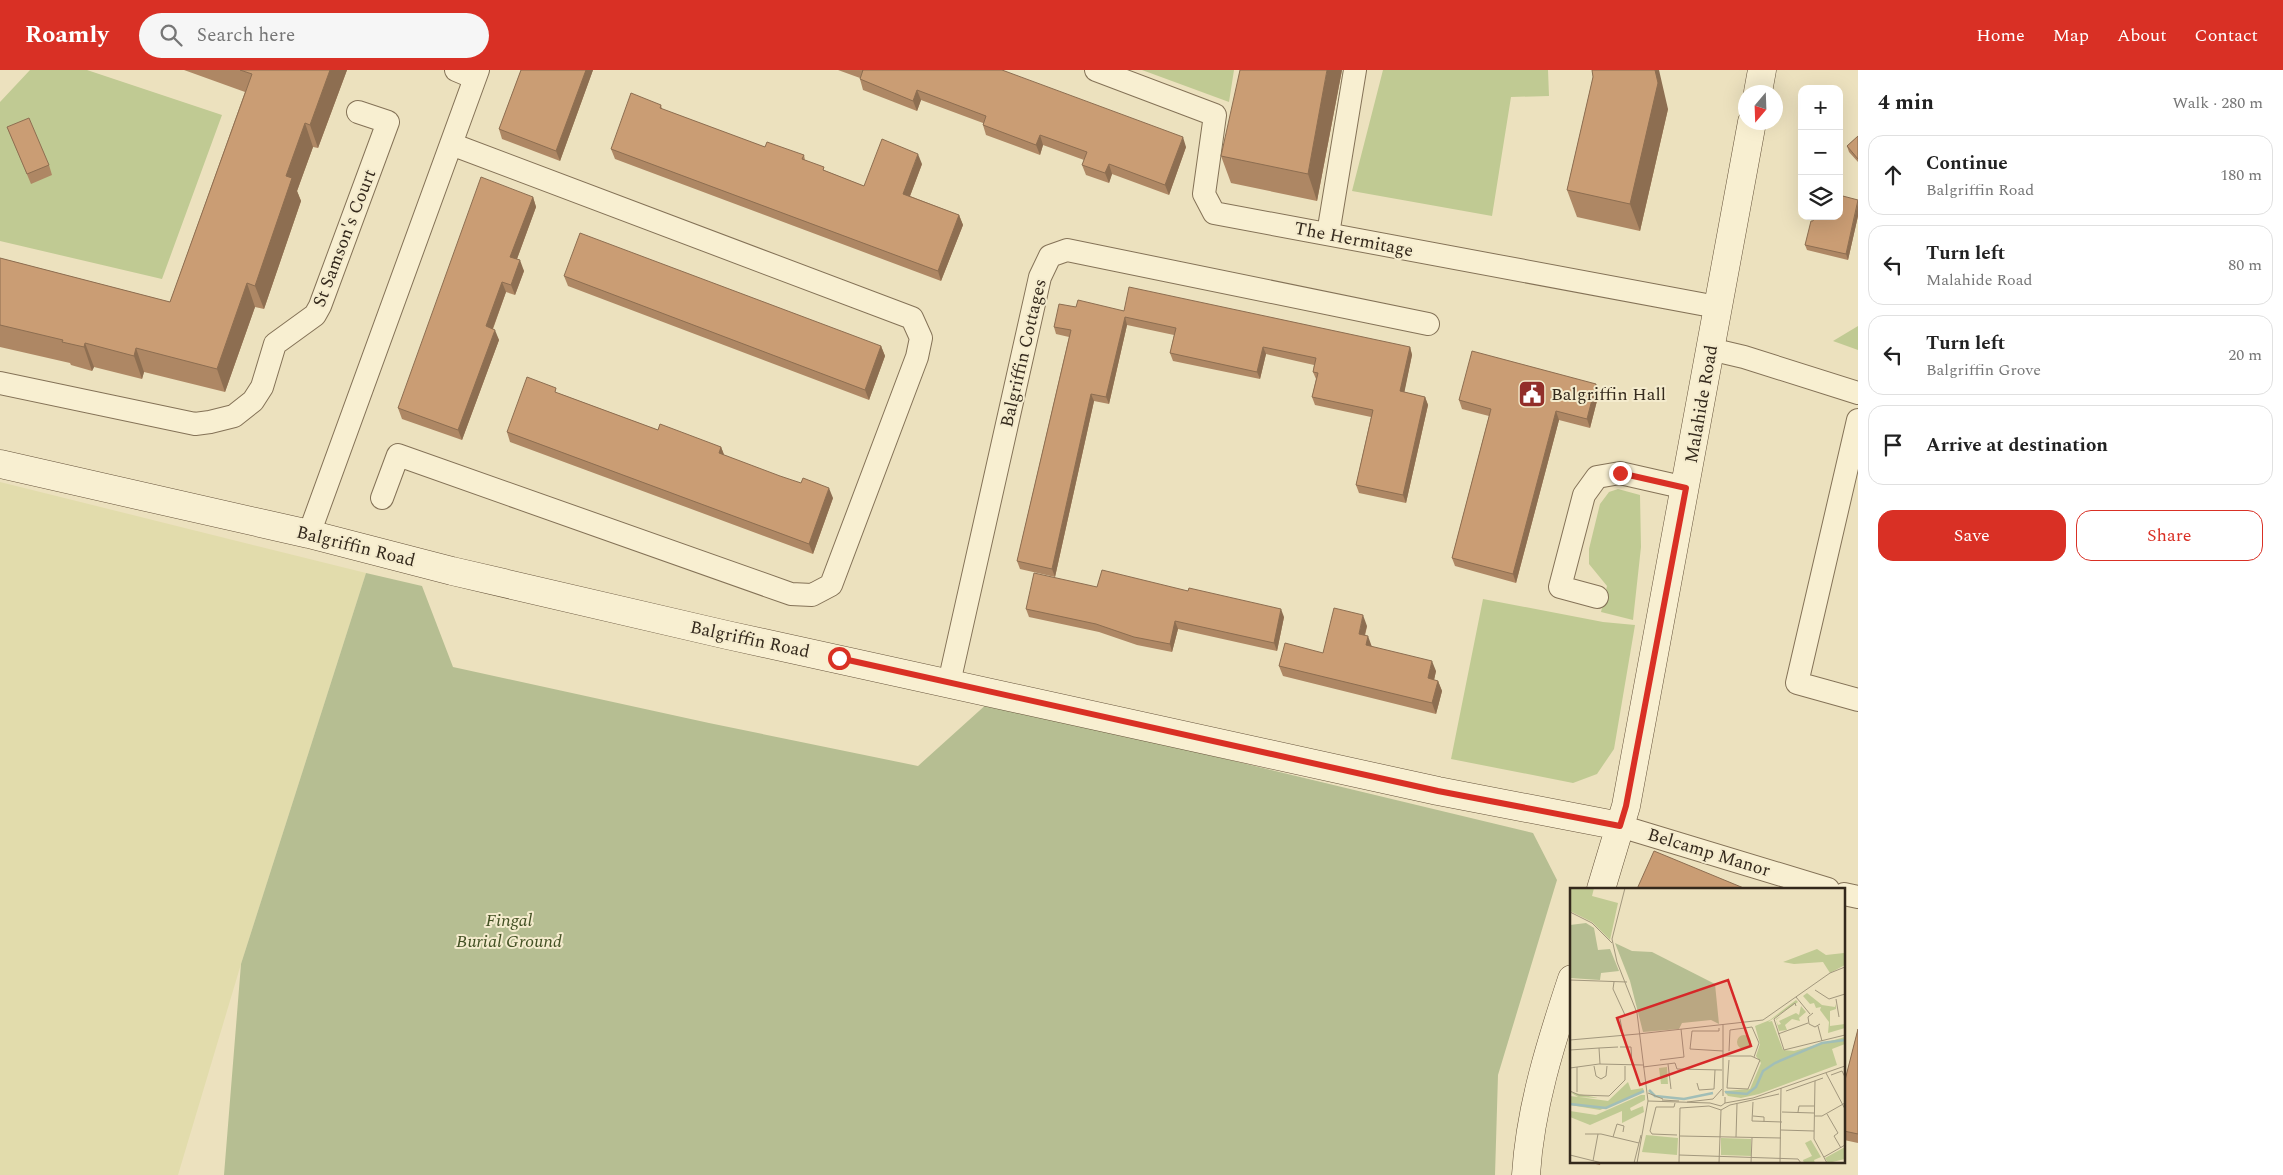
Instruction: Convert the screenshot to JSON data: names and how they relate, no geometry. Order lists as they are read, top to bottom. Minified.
{"streets":{"main road":["Malahide Road","Balgriffin Road"],"street":["St Samson's Court","The Hermitage","Balgriffin Cottages","Belcamp Manor"]},"crossings":[["The Hermitage","Malahide Road"],["Balgriffin Cottages","Balgriffin Road"],["Malahide Road","Balgriffin Road"],["Malahide Road","Belcamp Manor"],["Balgriffin Road","Belcamp Manor"]],"parks":["Fingal Burial Ground"],"places":{"public building":["Balgriffin Hall"]},"north":"bottom","page":{"header":"Roamly","search":"Search here","nav":["Home","Map","About","Contact"],"heading":["4 min","Walk · 280 m"],"map_buttons":["+","−"],"list":[["Continue","Balgriffin Road","180 m"],["Turn left","Malahide Road","80 m"],["Turn left","Balgriffin Grove","20 m"],"Arrive at destination"],"buttons":["Save","Share"]}}
